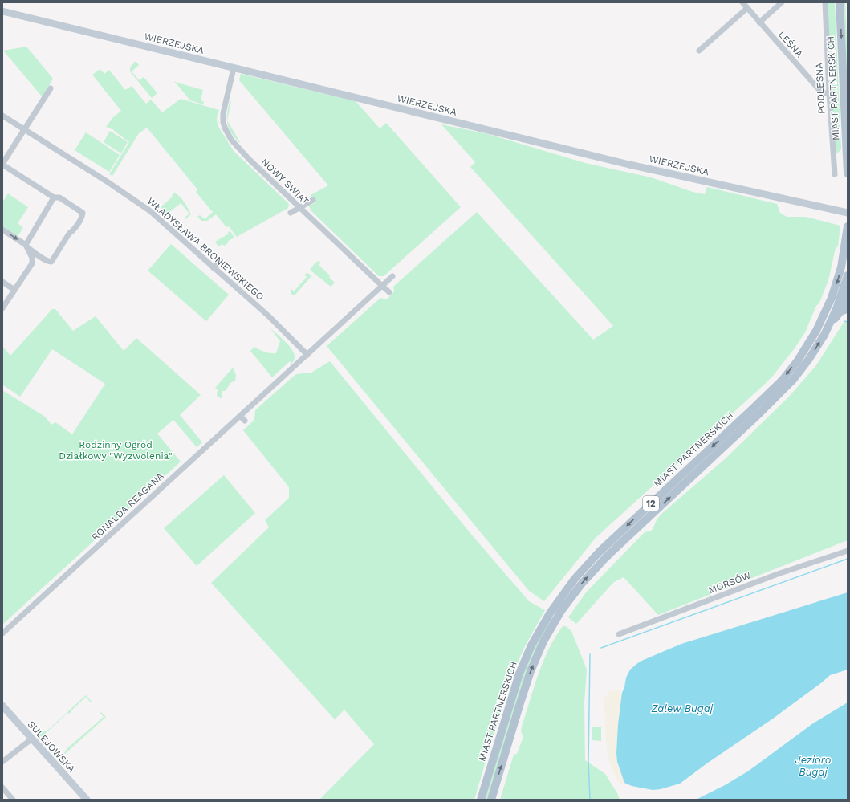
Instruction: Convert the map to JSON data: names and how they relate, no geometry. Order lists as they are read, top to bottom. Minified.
{"streets":{"main road":["MIAST PARTNERSKICH","12"],"street":["WIERZEJSKA","LEŚNA","PODLEŚNA","NOWY ŚWIAT","WŁADYSŁAWA BRONIEWSKIEGO","RONALDA REAGANA","MORSÓW","SULEJOWSKA"]},"crossings":[["WIERZEJSKA","NOWY ŚWIAT"],["LEŚNA","PODLEŚNA"],["WŁADYSŁAWA BRONIEWSKIEGO","RONALDA REAGANA"]],"water":["Zalew Bugaj","Jezioro Bugaj"],"parks":["Rodzinny Ogród Działkowy \"Wyzwolenia\""]}
